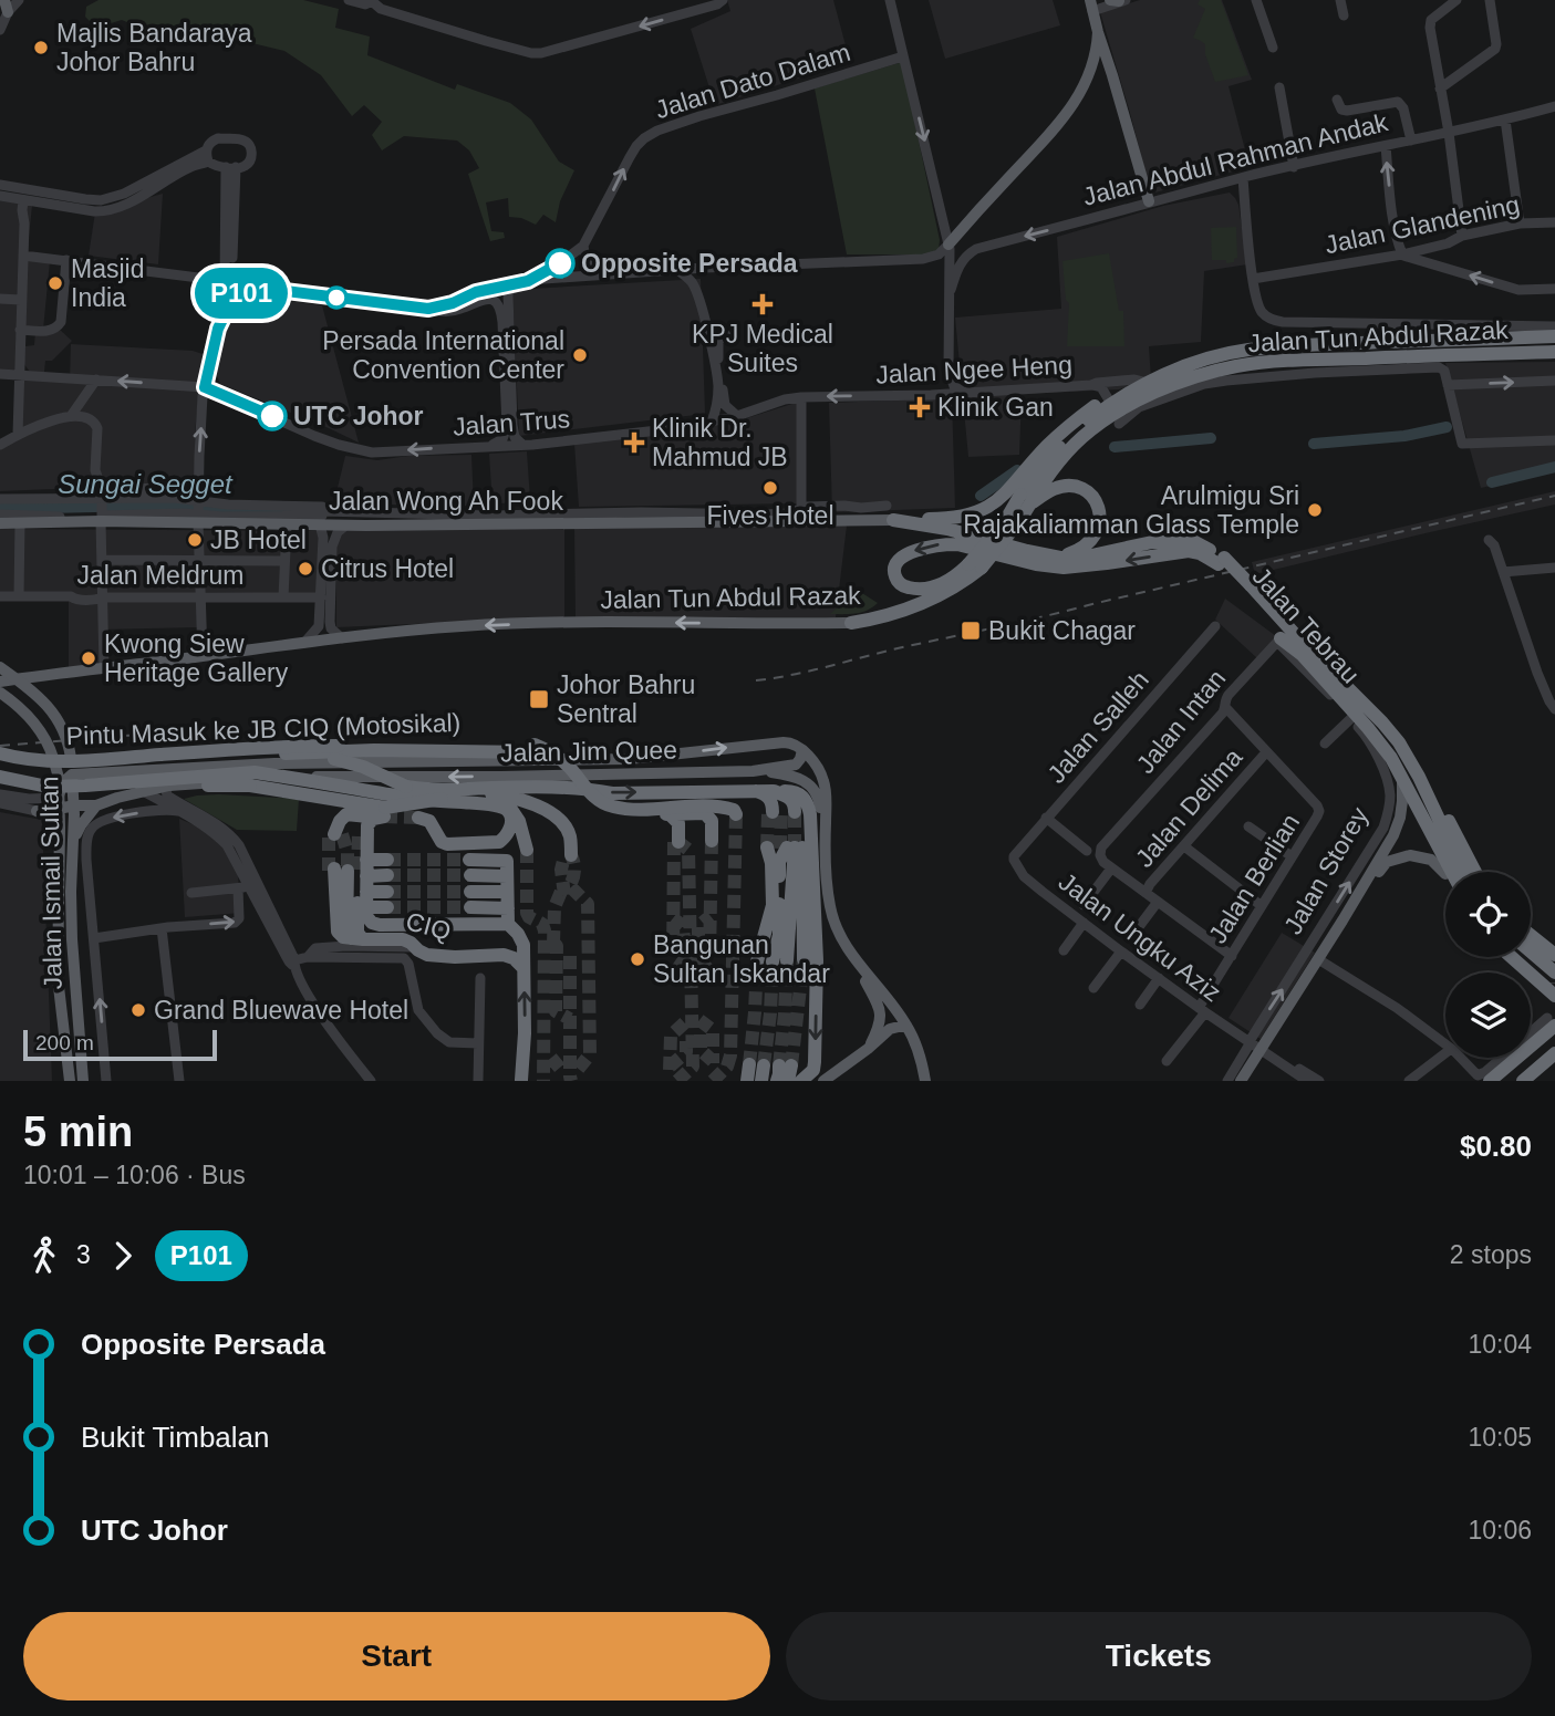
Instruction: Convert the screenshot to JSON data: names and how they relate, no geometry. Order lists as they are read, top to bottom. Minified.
{"streets":{"highway":["Jalan Tun Abdul Razak","Jalan Tebrau","Pintu Masuk ke JB CIQ (Motosikal)","CIQ"],"main road":["Jalan Wong Ah Fook","Jalan Jim Quee","Jalan Storey","Jalan Ismail Sultan"],"street":["Jalan Dato Dalam","Jalan Abdul Rahman Andak","Jalan Glandening","Jalan Ngee Heng","Jalan Trus","Jalan Meldrum","Jalan Intan","Jalan Salleh","Jalan Delima","Jalan Berlian","Jalan Ungku Aziz"]},"crossings":[["Jalan Tun Abdul Razak","Jalan Ngee Heng"],["Jalan Tun Abdul Razak","Jalan Tebrau"],["Jalan Ngee Heng","Jalan Trus"],["Jalan Wong Ah Fook","Jalan Tebrau"],["Jalan Tebrau","Jalan Intan"],["Jalan Tebrau","Jalan Storey"],["Jalan Intan","Jalan Berlian"],["Jalan Salleh","Jalan Ungku Aziz"],["Jalan Jim Quee","Jalan Ismail Sultan"],["Jalan Delima","Jalan Berlian"],["Jalan Storey","Jalan Ungku Aziz"],["Jalan Berlian","Jalan Ungku Aziz"]],"one_way":["Jalan Dato Dalam","Jalan Ngee Heng"],"water":["Sungai Segget"],"places":{"other":["Majlis Bandaraya Johor Bahru","Opposite Persada","Masjid India","Persada International Convention Center","UTC Johor","Fives Hotel","Arulmigu Sri Rajakaliamman Glass Temple","JB Hotel","Citrus Hotel","Kwong Siew Heritage Gallery","Bangunan Sultan Iskandar","Grand Bluewave Hotel"],"health":["KPJ Medical Suites","Klinik Gan","Klinik Dr. Mahmud JB"],"transit":["Bukit Chagar","Johor Bahru Sentral"]},"lines":["bus line P101"],"scale_bar":"200 m","page":{"on_map":"P101","scale":"200 m","heading":["5 min","10:01 – 10:06 · Bus","$0.80"],"legs":["3","P101","2 stops"],"list":[{"name":"Opposite Persada","value":"10:04"},{"name":"Bukit Timbalan","value":"10:05"},{"name":"UTC Johor","value":"10:06"}],"buttons":["Start","Tickets"]}}
